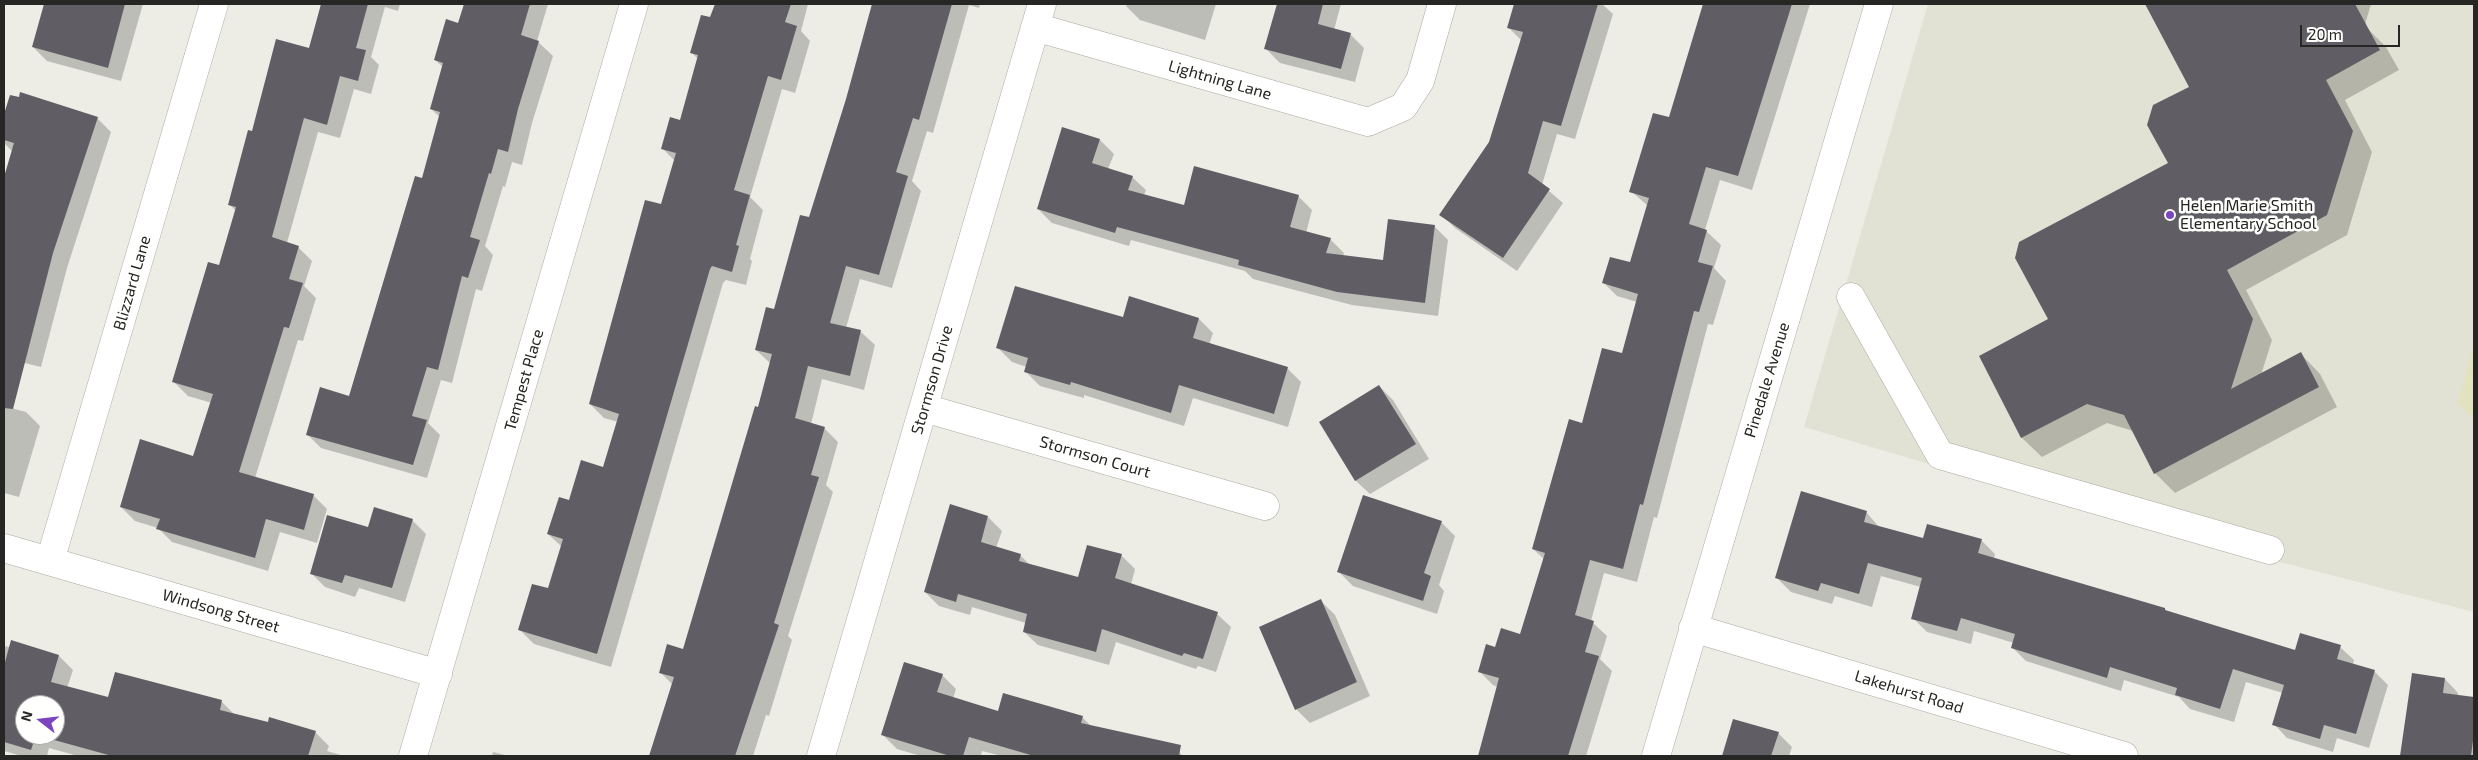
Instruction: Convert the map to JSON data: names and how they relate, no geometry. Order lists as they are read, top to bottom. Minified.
{"streets":{"street":["Lightning Lane","Blizzard Lane","Tempest Place","Stormson Drive","Pinedale Avenue","Stormson Court","Windsong Street","Lakehurst Road"]},"crossings":[["Lightning Lane","Stormson Drive"],["Blizzard Lane","Windsong Street"],["Tempest Place","Windsong Street"],["Stormson Drive","Stormson Court"],["Pinedale Avenue","Lakehurst Road"]],"places":["Helen Marie Smith Elementary School"],"scale_bar":"20 m","north":"left"}
